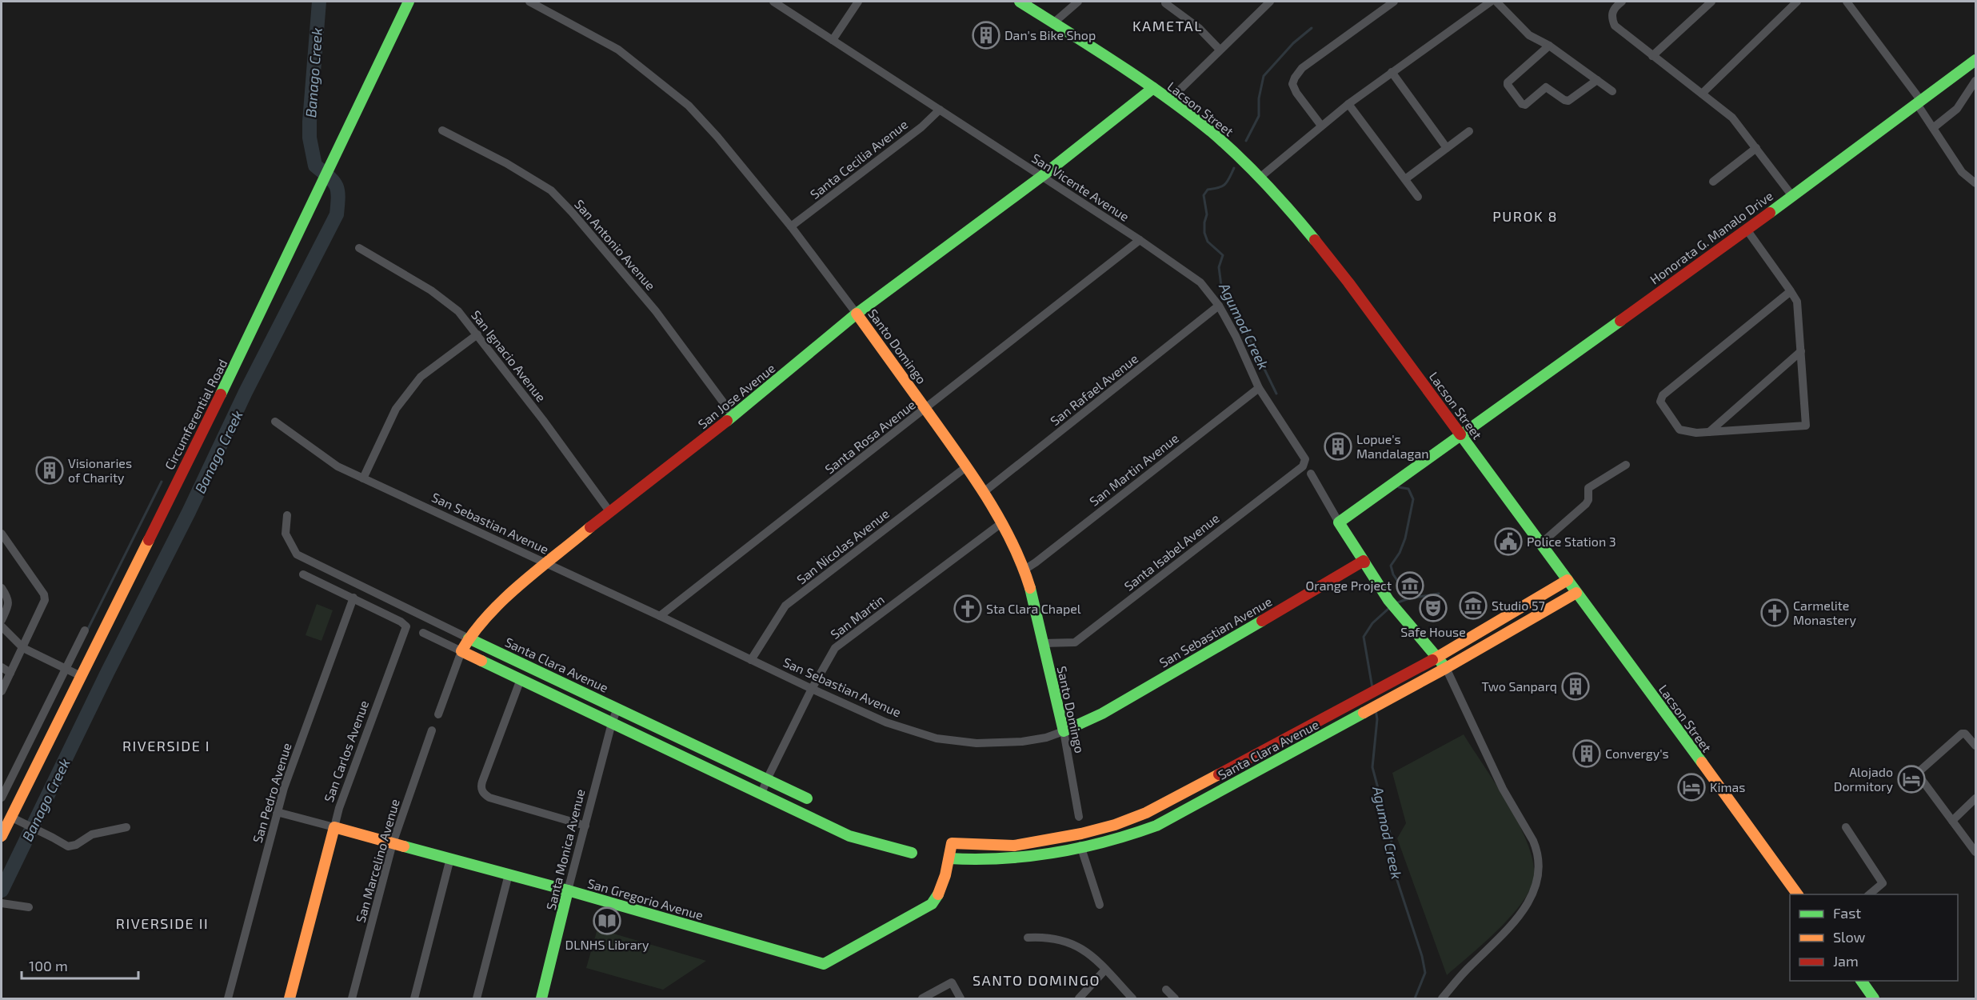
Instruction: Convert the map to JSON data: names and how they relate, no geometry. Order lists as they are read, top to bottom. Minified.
{"streets":{"street":["Lacson Street","Santa Cecilia Avenue","San Vicente Avenue","Honorata G. Manalo Drive","San Antonio Avenue","Santo Domingo","San Ignacio Avenue","San Rafael Avenue","San Jose Avenue","Circumferential Road","Santa Rosa Avenue","San Martin Avenue","San Sebastian Avenue","San Nicolas Avenue","Santa Isabel Avenue","San Martin","Santa Clara Avenue","San Carlos Avenue","San Pedro Avenue","Santa Monica Avenue","San Marcelino Avenue","San Gregorio Avenue"]},"crossings":[["Lacson Street","Honorata G. Manalo Drive"],["Lacson Street","San Jose Avenue"],["Lacson Street","Santa Clara Avenue"],["Santa Cecilia Avenue","San Vicente Avenue"],["Santa Cecilia Avenue","Santo Domingo"],["San Vicente Avenue","San Rafael Avenue"],["San Vicente Avenue","San Jose Avenue"],["San Vicente Avenue","Santa Rosa Avenue"],["San Vicente Avenue","San Martin Avenue"],["San Vicente Avenue","Santa Isabel Avenue"],["San Antonio Avenue","San Jose Avenue"],["Santo Domingo","San Rafael Avenue"],["Santo Domingo","San Jose Avenue"],["Santo Domingo","Santa Rosa Avenue"],["Santo Domingo","San Martin Avenue"],["Santo Domingo","San Sebastian Avenue"],["Santo Domingo","San Nicolas Avenue"],["Santo Domingo","Santa Isabel Avenue"],["Santo Domingo","San Martin"],["San Ignacio Avenue","San Jose Avenue"],["San Jose Avenue","San Sebastian Avenue"],["San Jose Avenue","Santa Clara Avenue"],["Santa Rosa Avenue","San Sebastian Avenue"],["San Sebastian Avenue","San Nicolas Avenue"],["San Sebastian Avenue","San Martin"],["San Martin","Santa Clara Avenue"],["Santa Clara Avenue","Santa Monica Avenue"],["Santa Clara Avenue","San Gregorio Avenue"],["San Carlos Avenue","San Pedro Avenue"],["San Carlos Avenue","San Gregorio Avenue"],["San Pedro Avenue","San Gregorio Avenue"],["Santa Monica Avenue","San Gregorio Avenue"],["San Marcelino Avenue","San Gregorio Avenue"]],"districts":["KAMETAL","PUROK 8","RIVERSIDE I","RIVERSIDE II","SANTO DOMINGO"],"water":["Banago Creek","Agumod Creek"],"places":{"building":["Dan's Bike Shop","Lopue's Mandalagan","Visionaries of Charity","Two Sanparq","Convergy's"],"public building":["Police Station 3"],"museum":["Orange Project","Studio 57"],"theatre":["Safe House"],"church":["Sta Clara Chapel","Carmelite Monastery"],"hotel":["Alojado Dormitory","Kimas"],"library":["DLNHS Library"]},"legend":["Fast","Slow","Jam"],"scale_bar":"100 m"}
